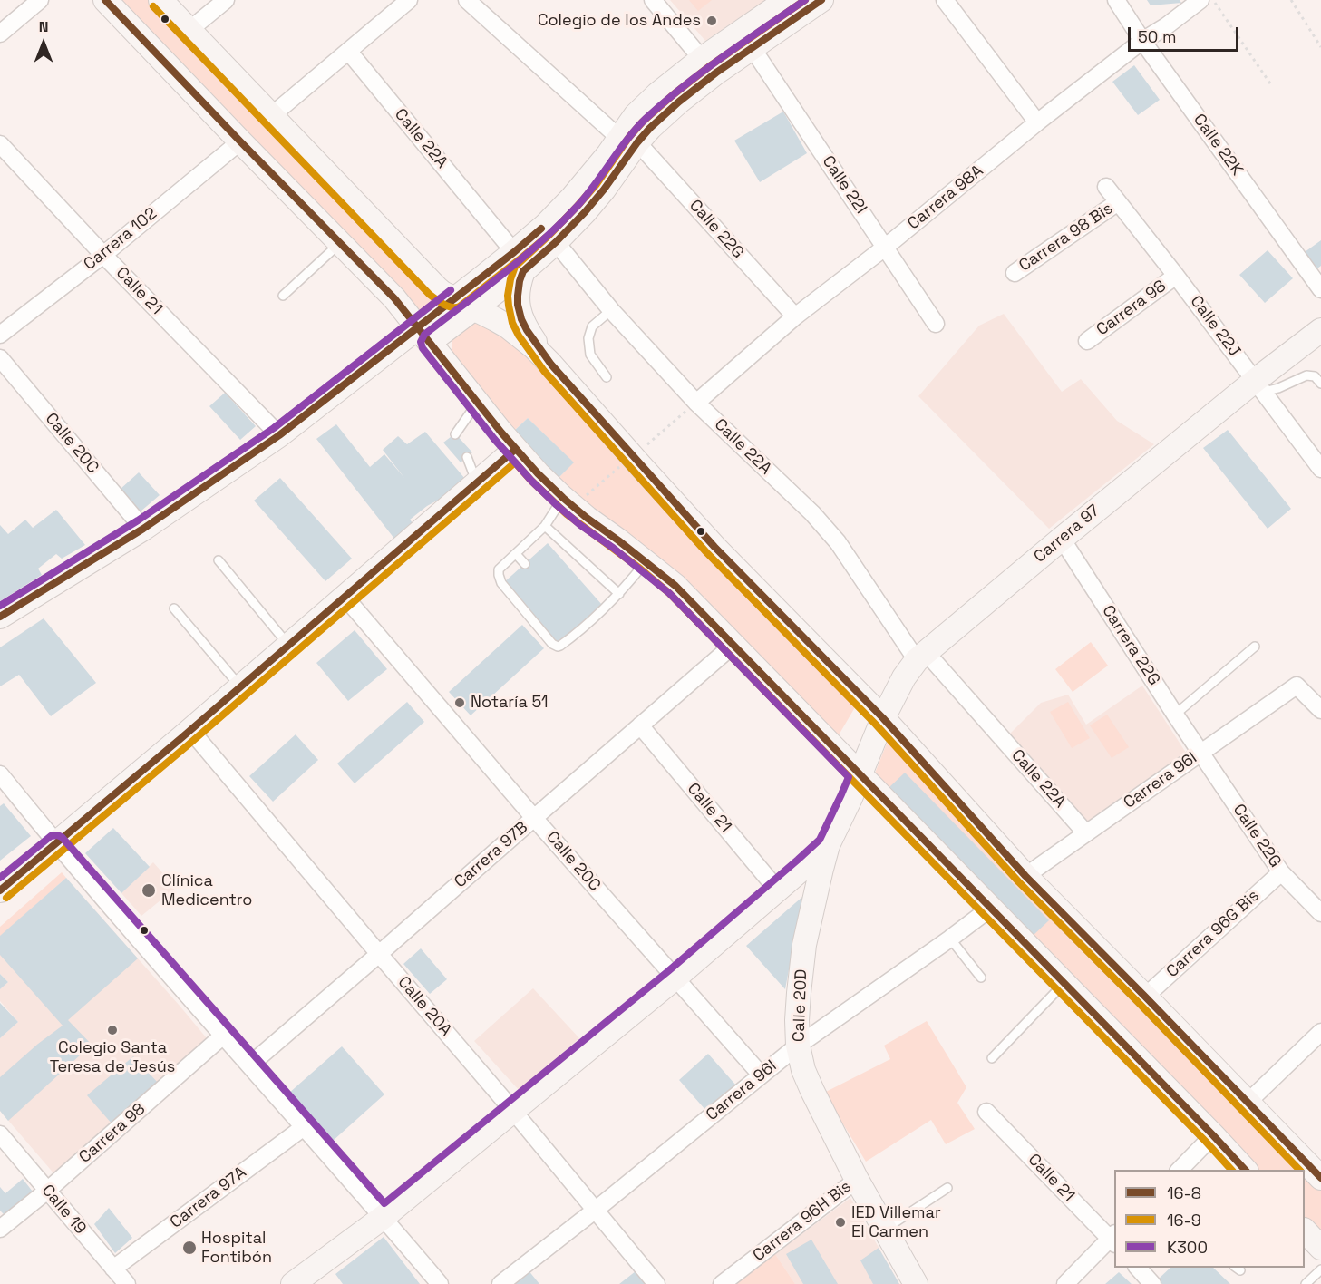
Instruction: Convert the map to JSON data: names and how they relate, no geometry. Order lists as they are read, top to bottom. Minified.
{"streets":{"main road":["Carrera 97","Calle 20D"],"street":["Calle 22A","Calle 22K","Calle 22I","Carrera 98A","Calle 22G","Carrera 98 Bis","Carrera 102","Calle 21","Carrera 98","Calle 22J","Calle 20C","Carrera 22G","Carrera 96I","Carrera 97B","Carrera 96G Bis","Calle 20A","Carrera 97A","Calle 19","Carrera 96H Bis"]},"crossings":[["Calle 22A","Carrera 98A"],["Calle 22A","Carrera 97"],["Calle 22A","Carrera 96I"],["Calle 22K","Carrera 98A"],["Calle 22I","Carrera 98A"],["Carrera 98A","Calle 22G"],["Calle 22G","Carrera 22G"],["Calle 22G","Carrera 96I"],["Calle 22G","Carrera 96G Bis"],["Carrera 98 Bis","Calle 22J"],["Carrera 102","Calle 21"],["Calle 21","Carrera 97B"],["Carrera 98","Calle 22J"],["Carrera 98","Calle 19"],["Calle 22J","Carrera 97"],["Calle 20C","Carrera 96I"],["Calle 20C","Carrera 97B"],["Carrera 97","Carrera 22G"],["Carrera 97","Calle 20D"],["Carrera 22G","Carrera 96I"],["Carrera 96I","Calle 20D"],["Carrera 96I","Calle 20A"],["Carrera 97B","Calle 20A"],["Calle 20D","Carrera 96H Bis"],["Carrera 97A","Calle 19"]],"places":["Colegio de los Andes","Notaría 51","Clínica Medicentro","Colegio Santa Teresa de Jesús","IED Villemar El Carmen","Hospital Fontibón"],"lines":["transit line 16-8","transit line 16-9","transit line K300"],"legend":["16-8","16-9","K300"],"scale_bar":"50 m","north":"top"}
